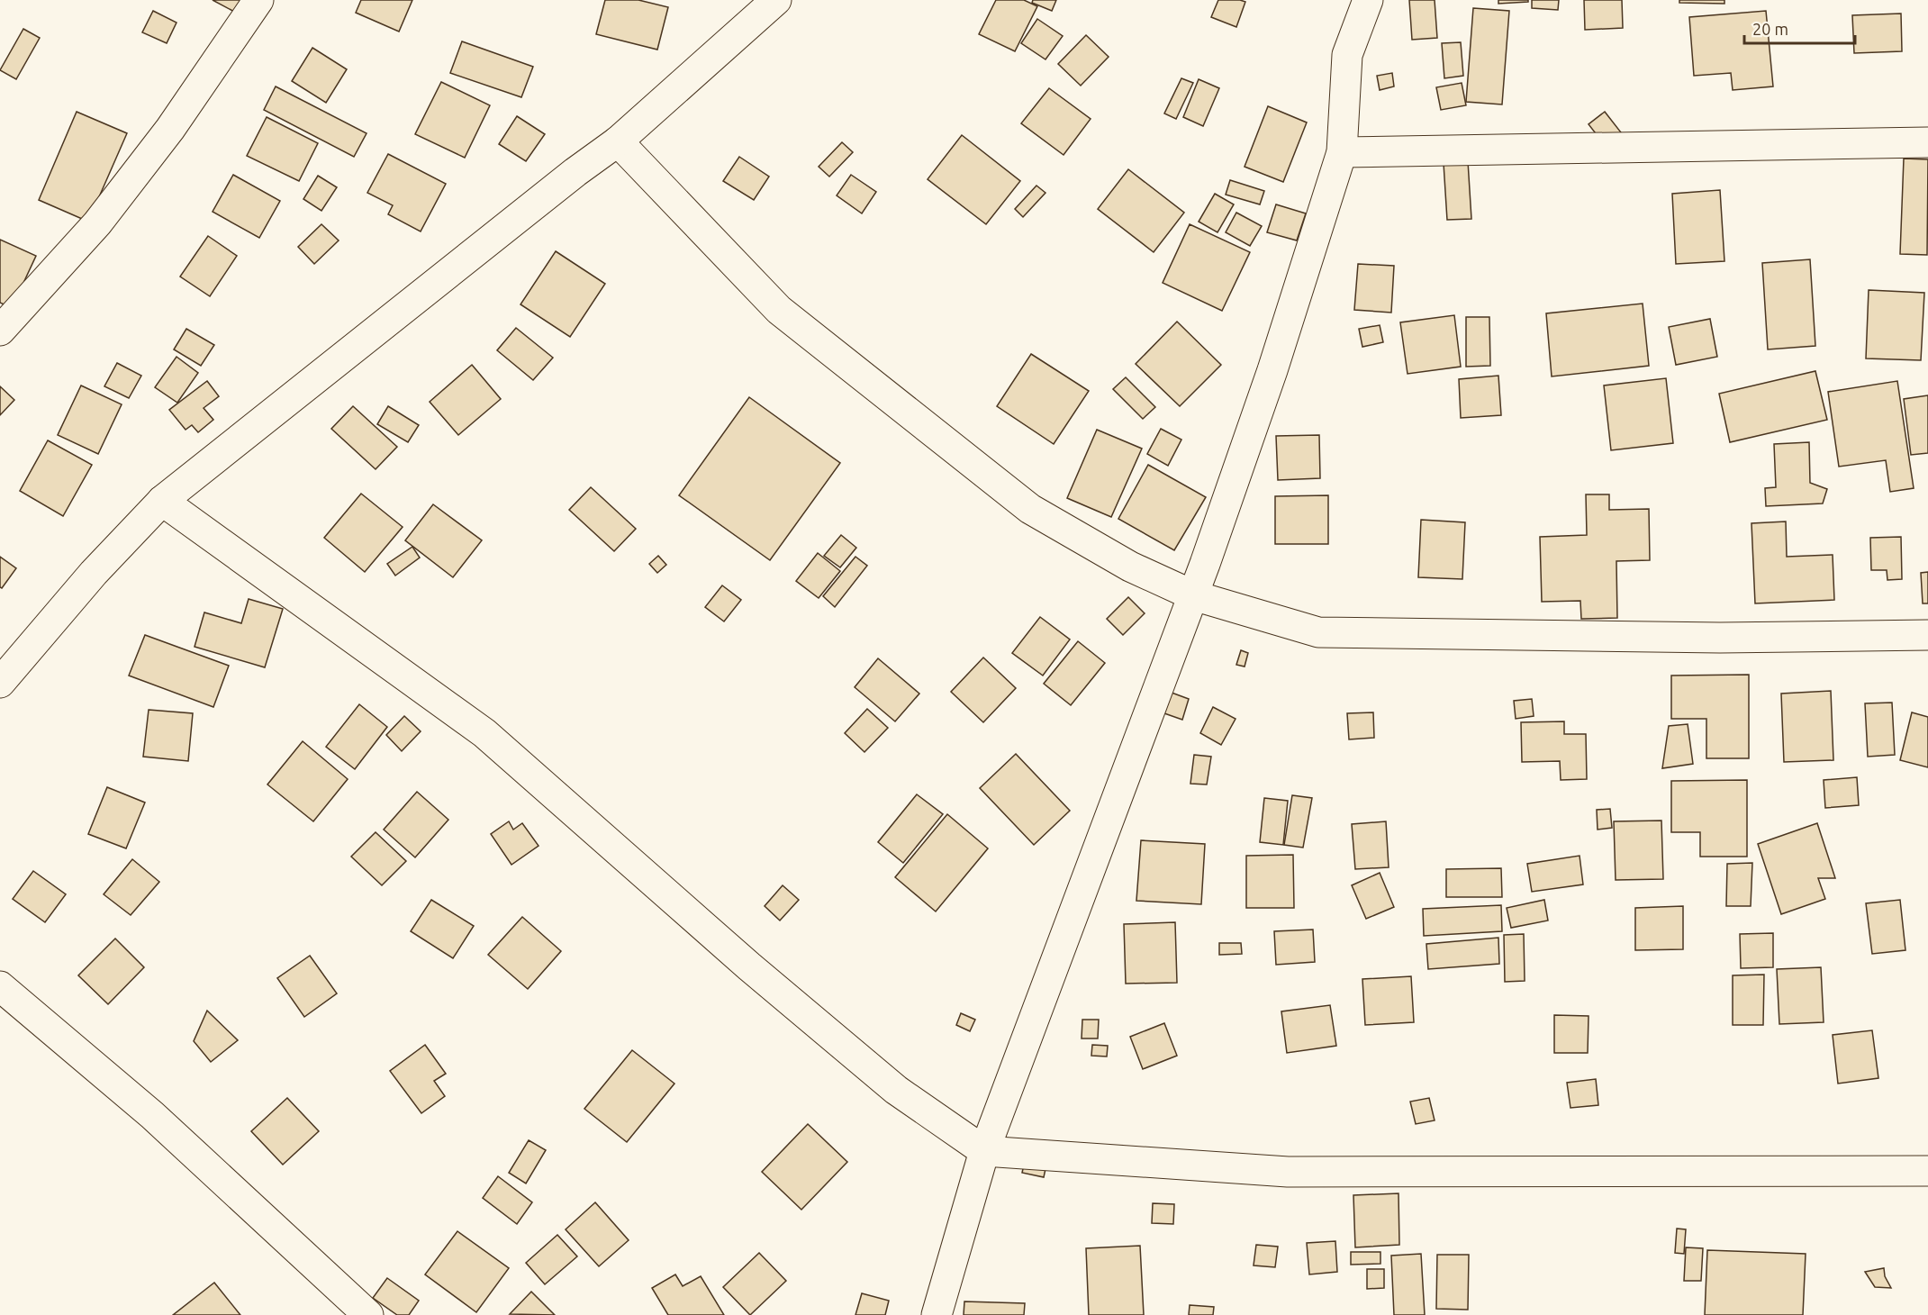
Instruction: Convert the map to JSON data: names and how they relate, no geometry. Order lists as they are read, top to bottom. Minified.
{"scale_bar":"20 m"}
